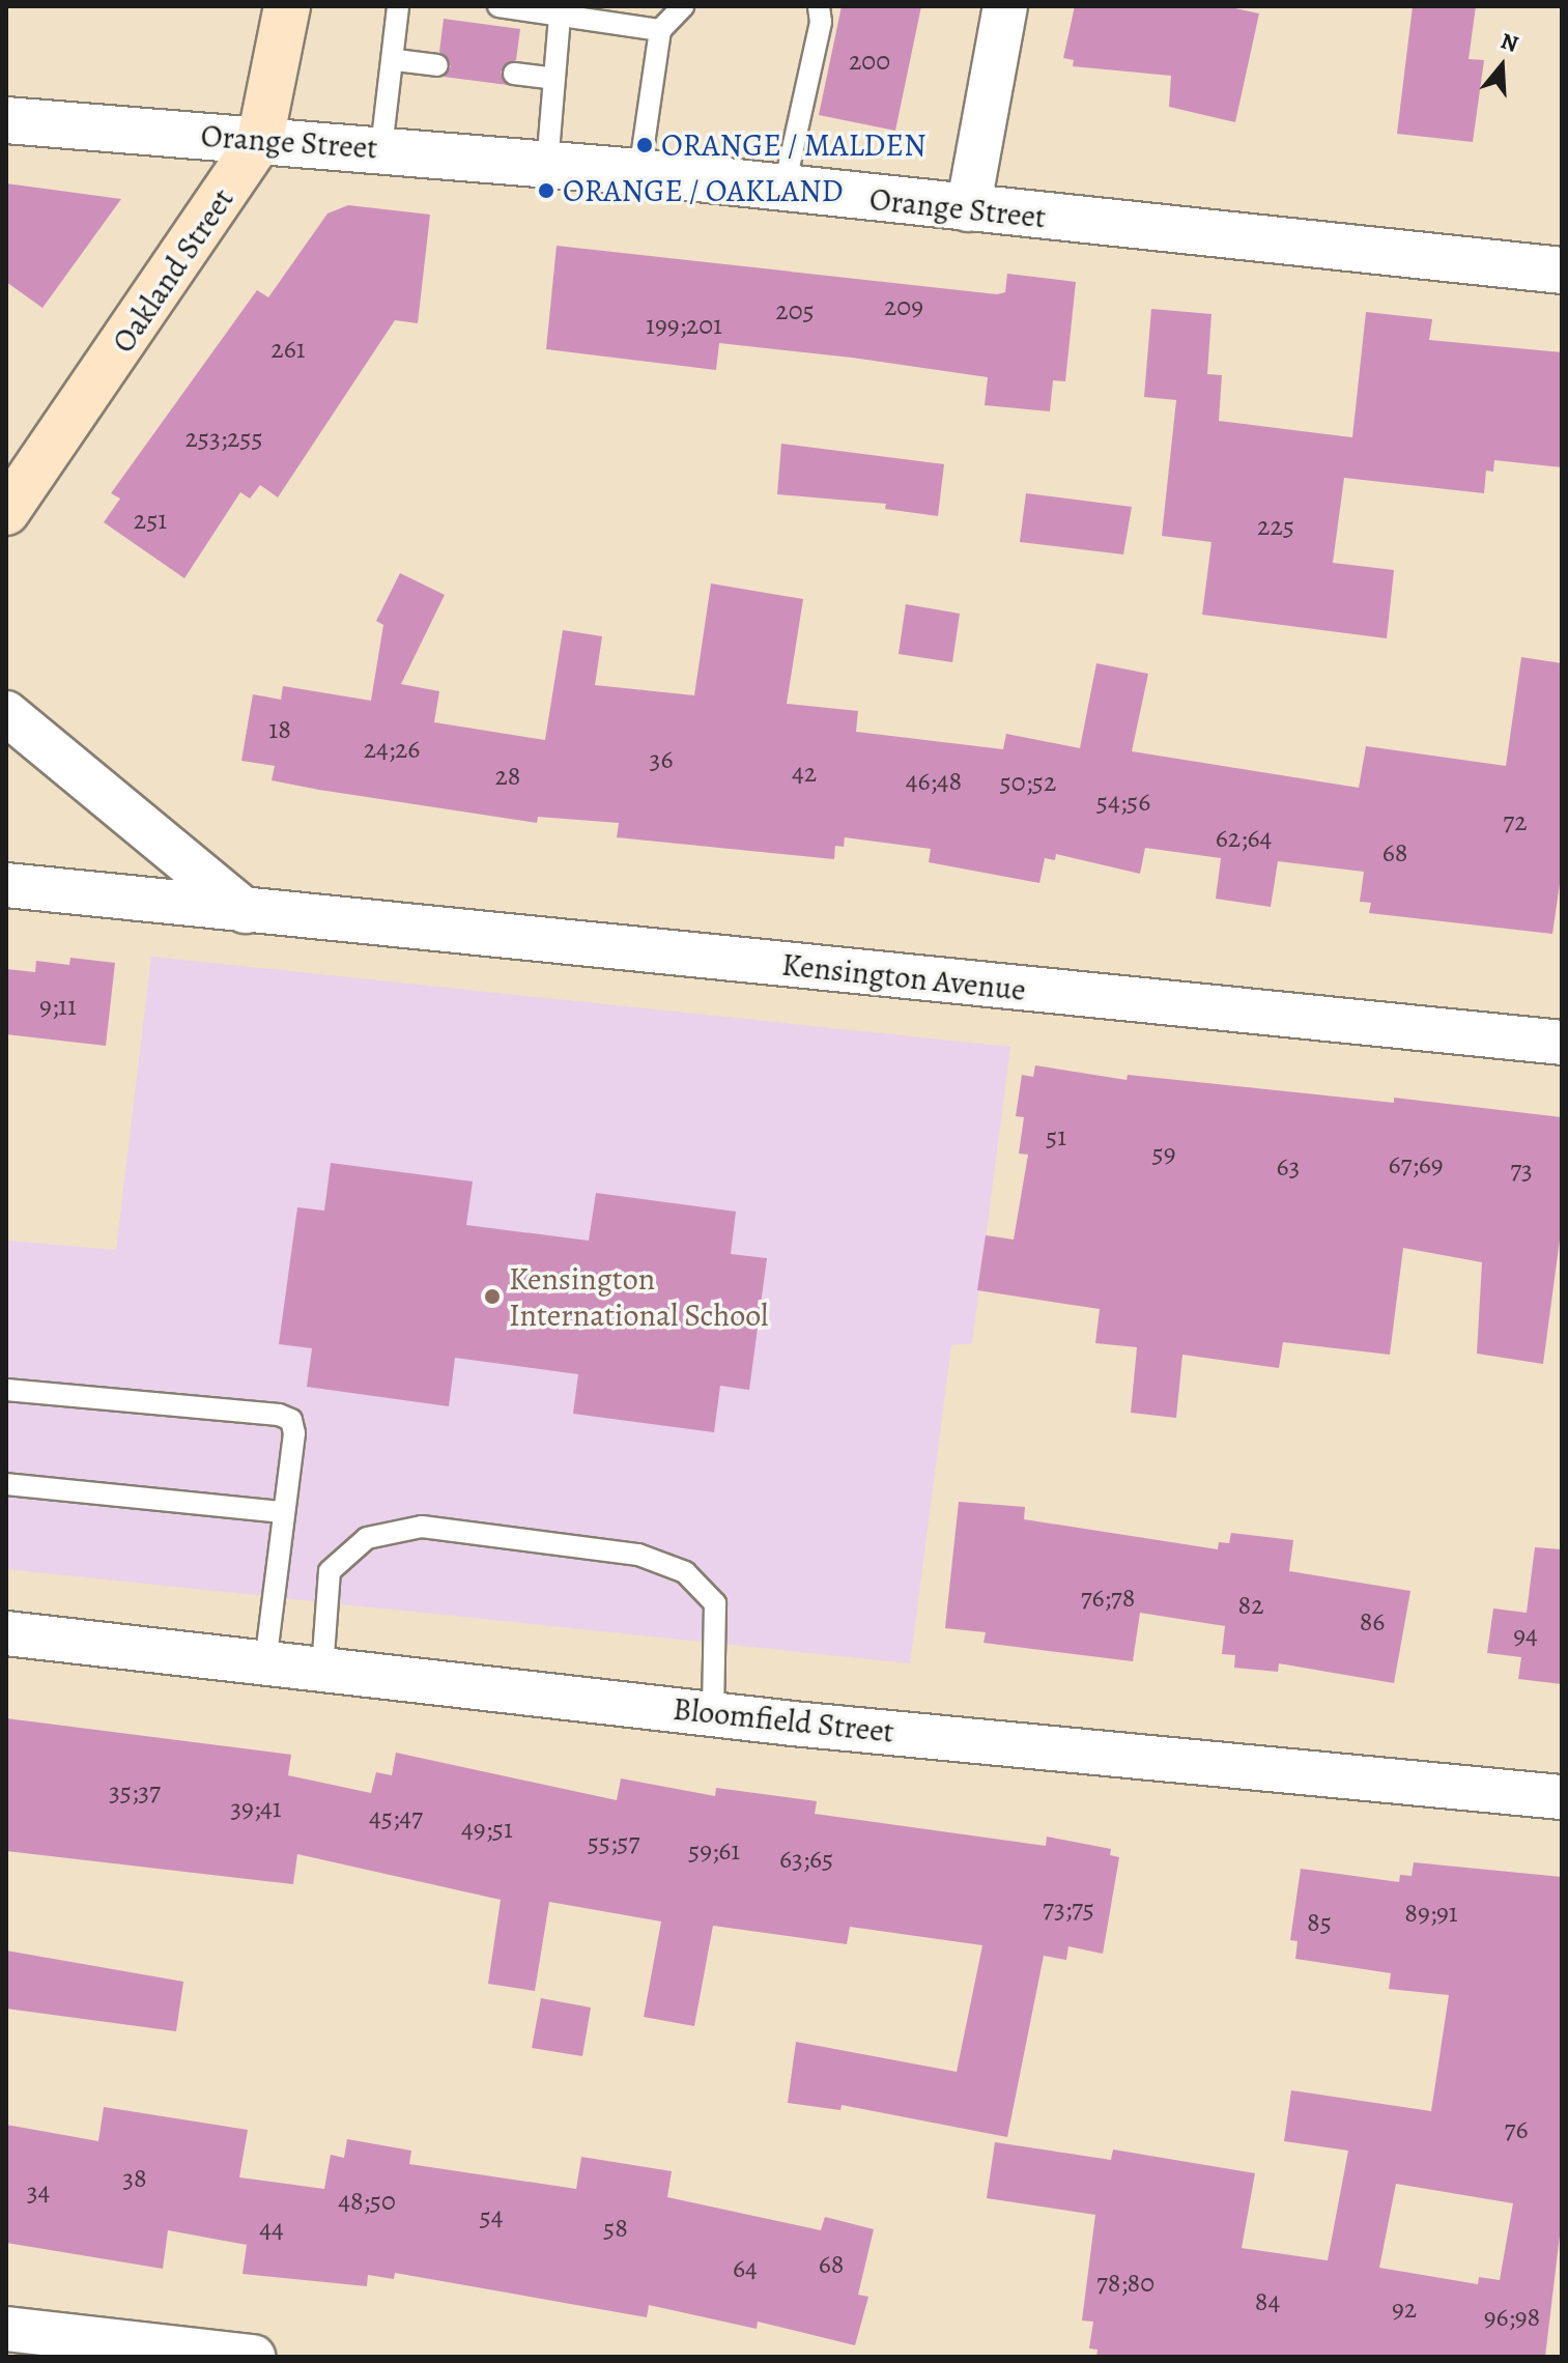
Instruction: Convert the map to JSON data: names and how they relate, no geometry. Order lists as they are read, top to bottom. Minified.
{"streets":{"main road":["Oakland Street"],"street":["Orange Street","Kensington Avenue","Bloomfield Street"]},"crossings":[["Orange Street","Oakland Street"]],"places":["ORANGE / MALDEN","ORANGE / OAKLAND","Kensington International School"],"house_numbers":["200","209","205","199;201","261","253;255","251","225","18","24;26","36","42","28","46;48","50;52","54;56","72","62;64","68","9;11","51","59","67;69","63","73","76;78","82","86","94","35;37","39;41","45;47","49;51","55;57","59;61","63;65","73;75","89;91","85","76","38","34","48;50","54","58","44","68","64","78;80","84","92","96;98"],"north":"top"}
